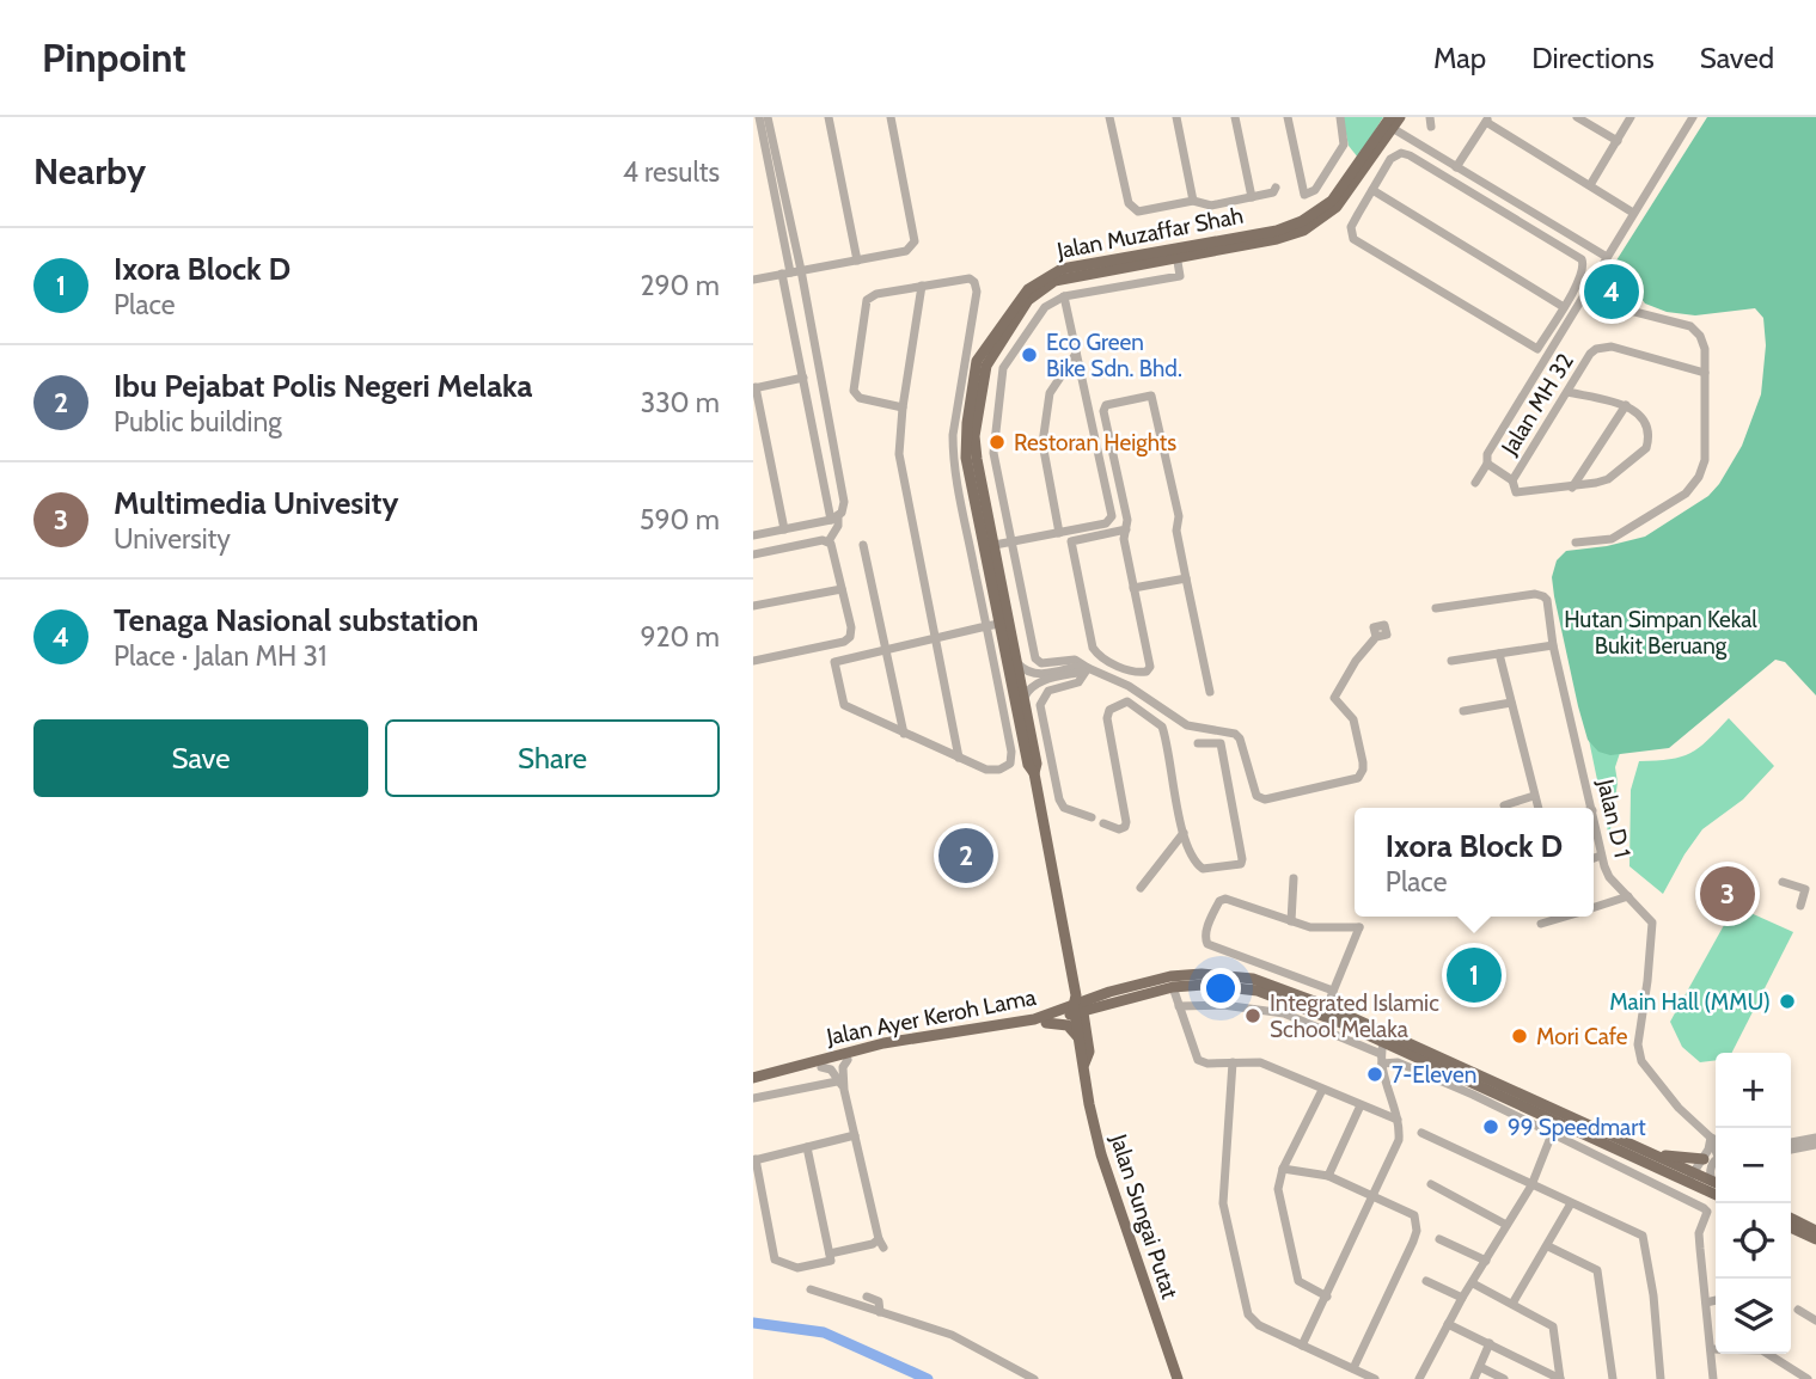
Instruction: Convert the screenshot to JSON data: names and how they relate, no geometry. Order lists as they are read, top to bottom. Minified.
{"streets":{"main road":["Jalan Muzaffar Shah","Jalan Ayer Keroh Lama","Jalan Sungai Putat"],"street":["Jalan MH 32","Jalan D 1"]},"crossings":[["Jalan Muzaffar Shah","Jalan Ayer Keroh Lama"],["Jalan Muzaffar Shah","Jalan Sungai Putat"],["Jalan Ayer Keroh Lama","Jalan Sungai Putat"]],"parks":["Hutan Simpan Kekal Bukit Beruang"],"places":["Eco Green Bike Sdn. Bhd.","Restoran Heights","Main Hall (MMU)","Integrated Islamic School Melaka","Mori Cafe","7-Eleven","99 Speedmart"],"page":{"header":"Pinpoint","nav":["Map","Directions","Saved"],"heading":["Nearby","4 results"],"list":[{"mark":"1","name":"Ixora Block D","note":"Place","value":"290 m"},{"mark":"2","name":"Ibu Pejabat Polis Negeri Melaka","note":"Public building","value":"330 m"},{"mark":"3","name":"Multimedia Univesity","note":"University","value":"590 m"},{"mark":"4","name":"Tenaga Nasional substation","note":"Place · Jalan MH 31","value":"920 m"}],"pins":["4","2","3","1"],"buttons":["Save","Share"],"popup":["Ixora Block D","Place"],"map_buttons":["+","−"]}}
